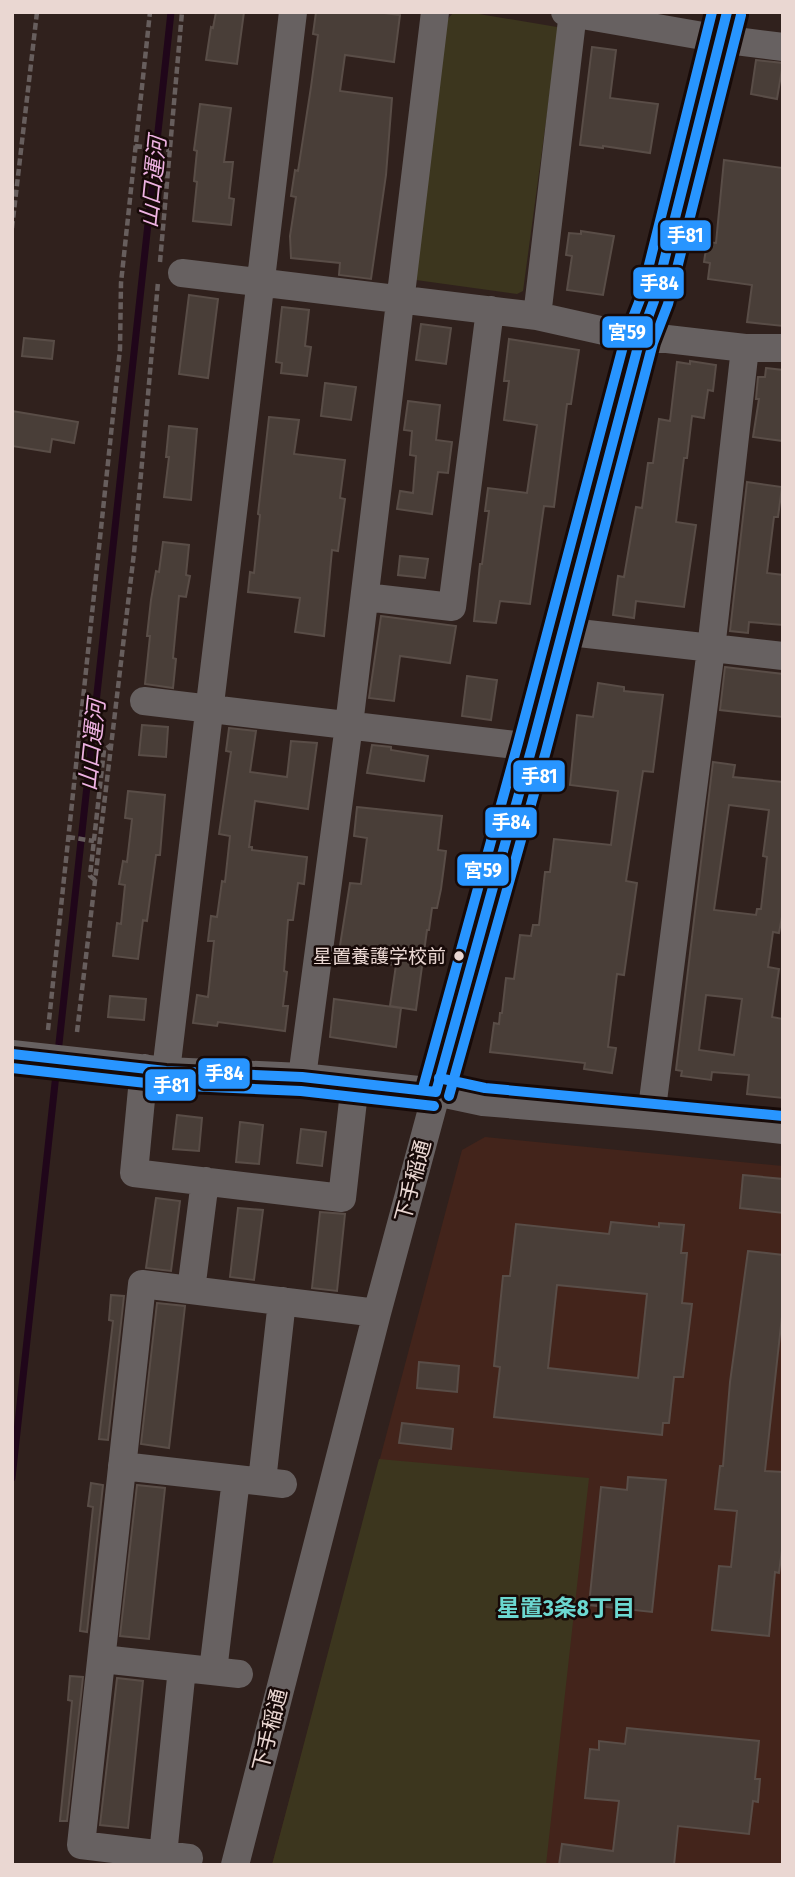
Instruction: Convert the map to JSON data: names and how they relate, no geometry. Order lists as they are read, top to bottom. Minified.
{"streets":{"street":["下手稲通"]},"districts":["星置3条8丁目"],"water":["山口運河"],"places":["星置養護学校前"],"lines":["transit line 手84","transit line 宮59","transit line 手81"]}
